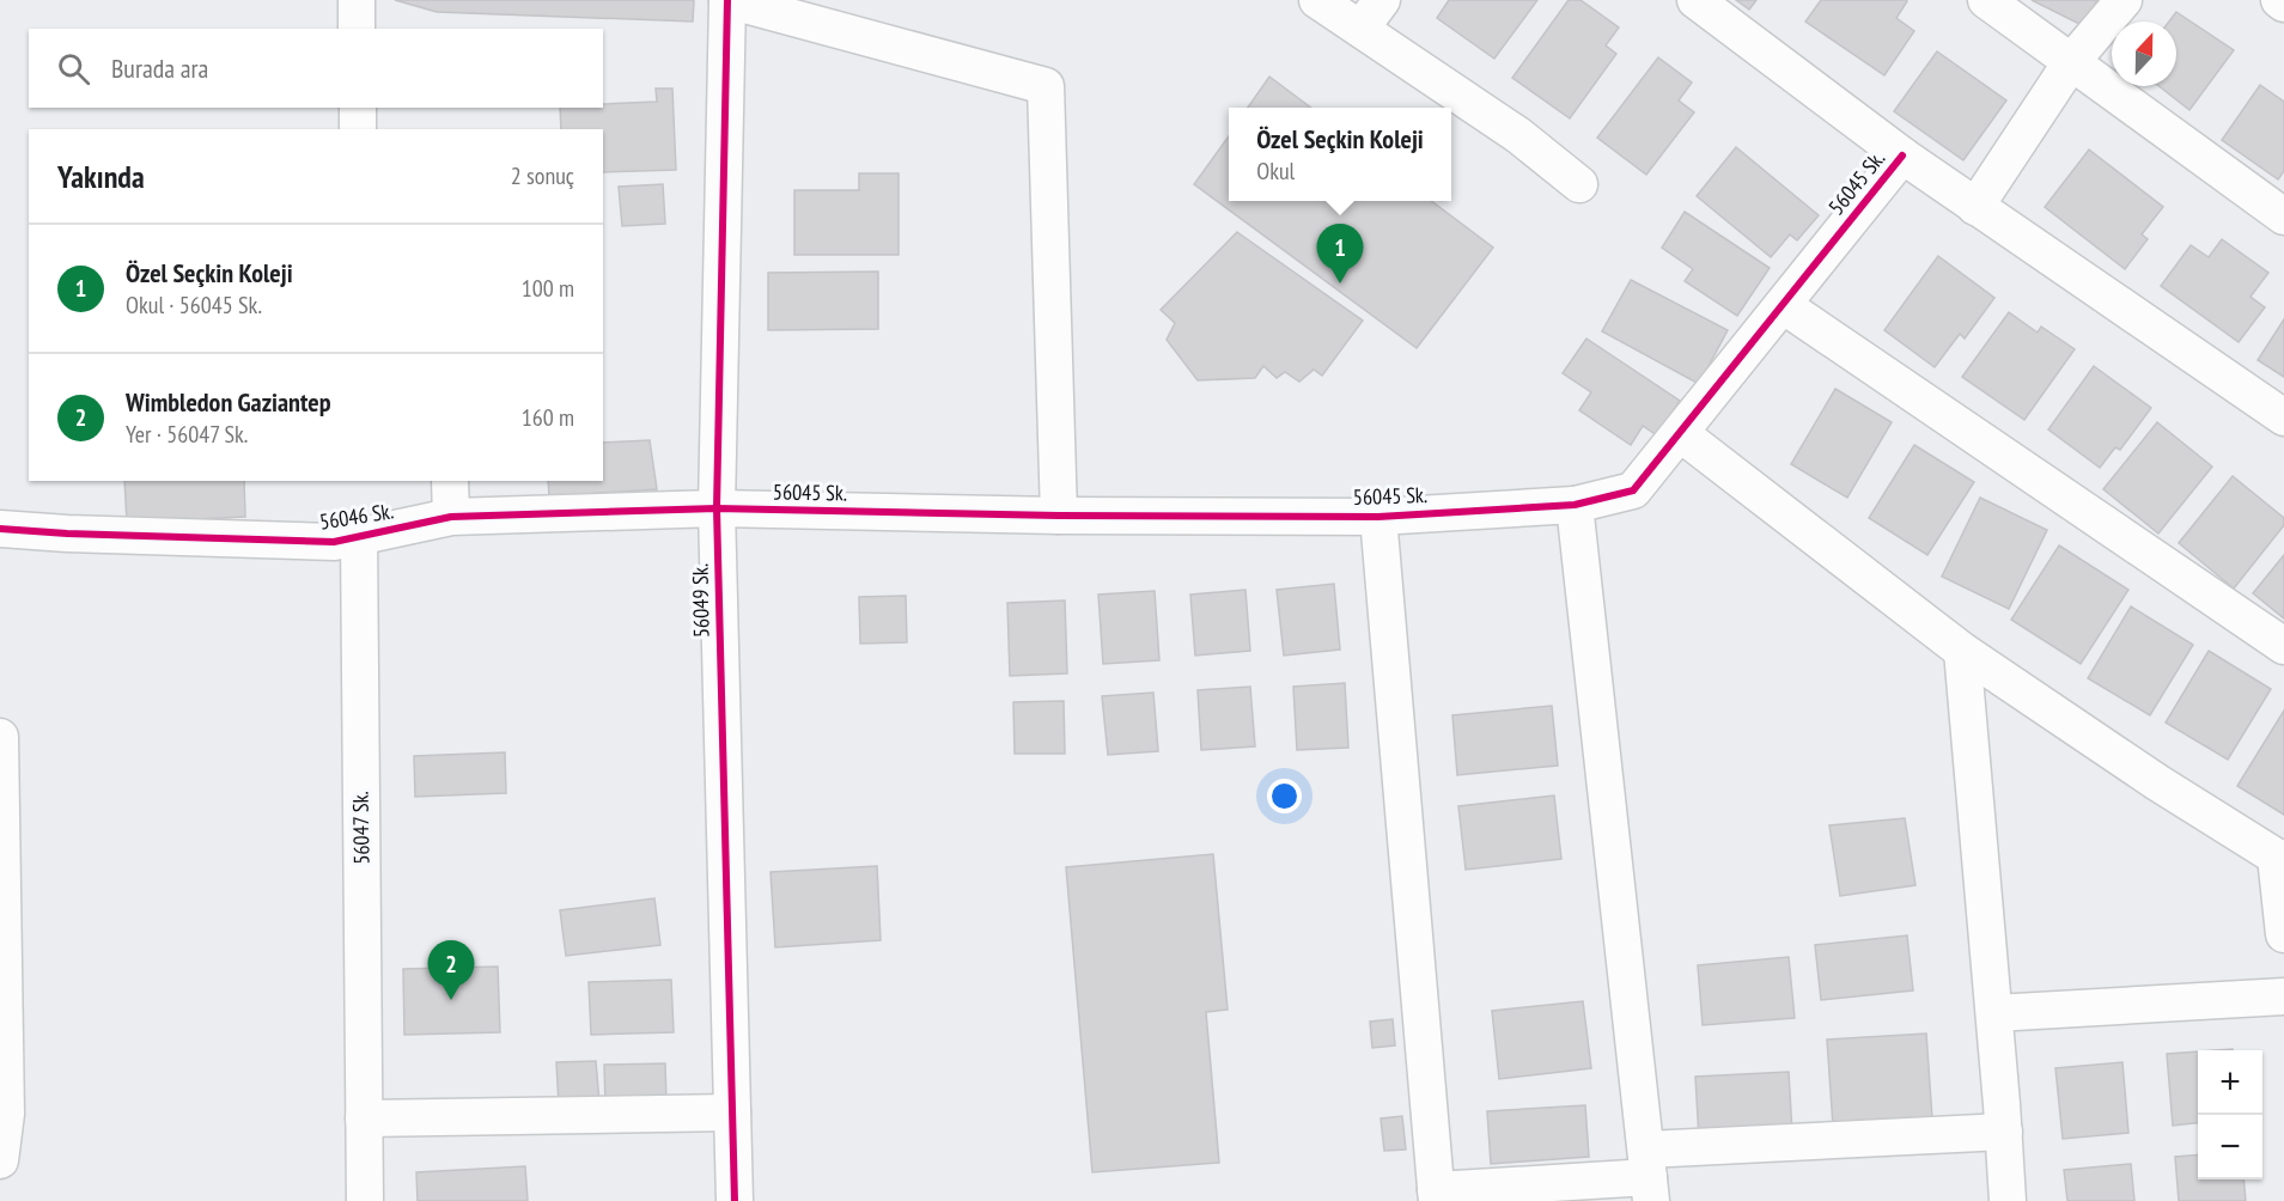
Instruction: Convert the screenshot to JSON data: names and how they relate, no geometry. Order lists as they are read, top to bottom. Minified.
{"streets":{"street":["56045 Sk.","56046 Sk.","56049 Sk.","56047 Sk."]},"crossings":[["56045 Sk.","56046 Sk."],["56045 Sk.","56049 Sk."],["56046 Sk.","56049 Sk."],["56046 Sk.","56047 Sk."]],"north":"top","page":{"search":"Burada ara","popup":["Özel Seçkin Koleji","Okul"],"heading":["Yakında","2 sonuç"],"list":[{"mark":"1","name":"Özel Seçkin Koleji","note":"Okul · 56045 Sk.","value":"100 m"},{"mark":"2","name":"Wimbledon Gaziantep","note":"Yer · 56047 Sk.","value":"160 m"}],"pins":["1","2"],"map_buttons":["+","−"]}}
